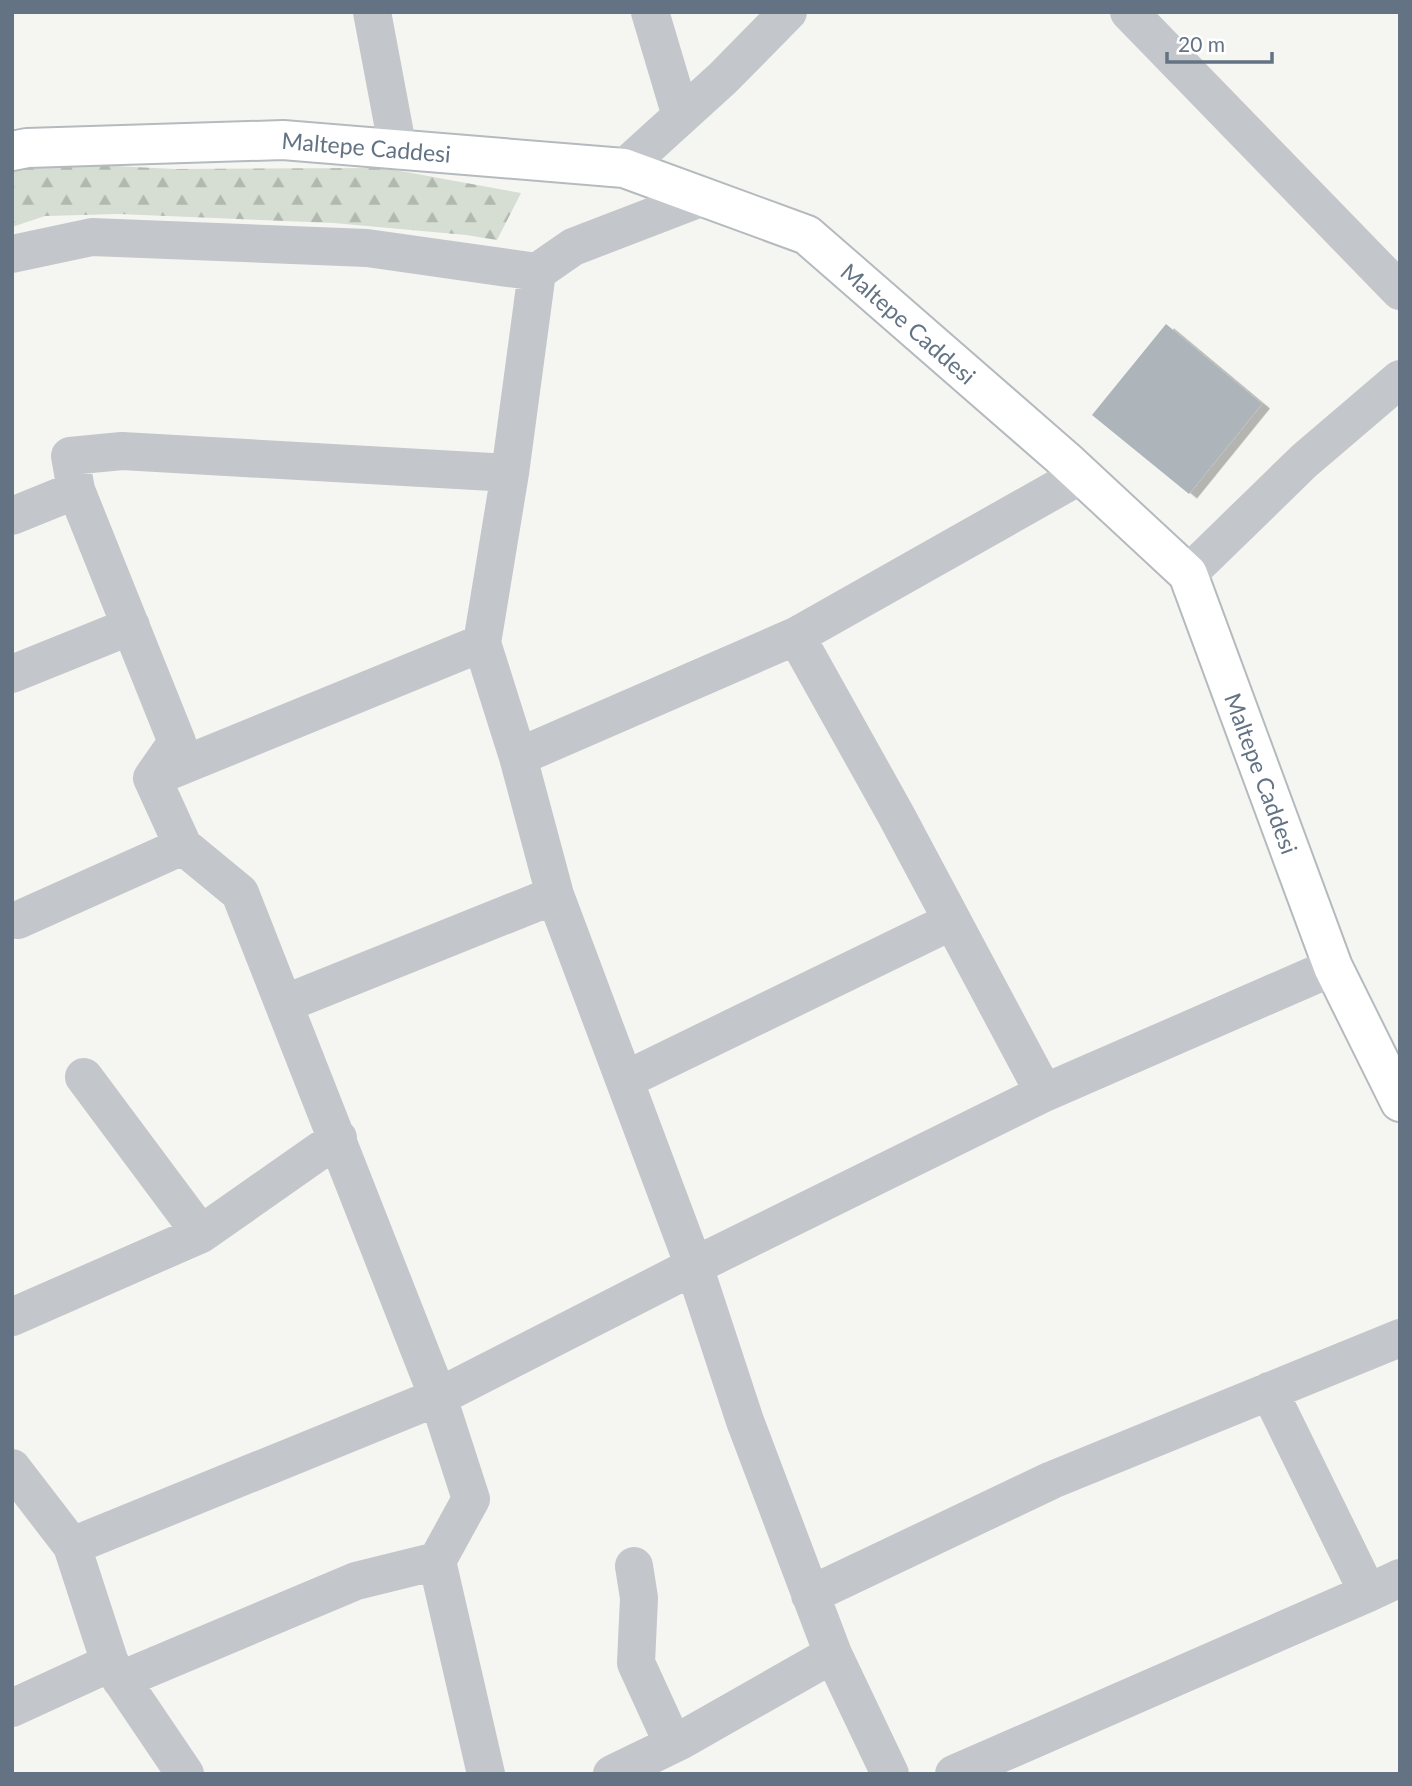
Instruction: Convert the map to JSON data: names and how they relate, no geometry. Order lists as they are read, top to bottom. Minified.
{"streets":{"street":["Maltepe Caddesi"]},"scale_bar":"20 m"}
